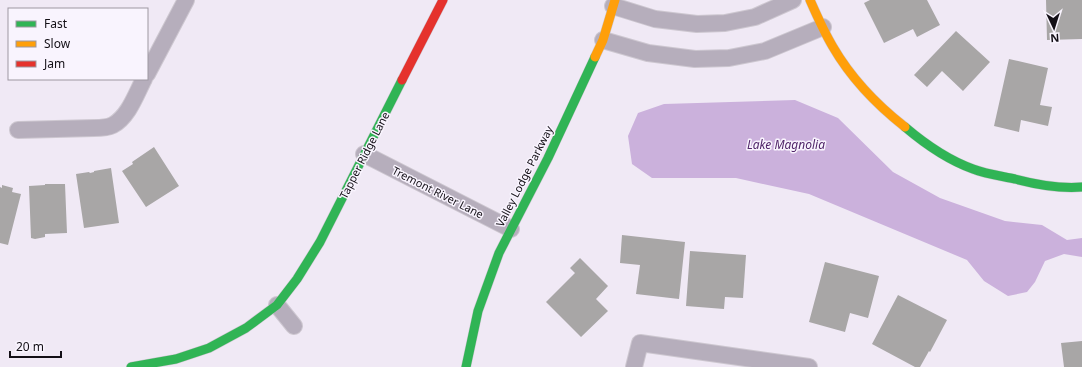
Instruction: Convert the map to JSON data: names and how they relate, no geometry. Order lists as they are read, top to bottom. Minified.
{"streets":{"street":["Tapper Ridge Lane","Valley Lodge Parkway","Tremont River Lane"]},"crossings":[["Tapper Ridge Lane","Tremont River Lane"],["Valley Lodge Parkway","Tremont River Lane"]],"water":["Lake Magnolia"],"legend":["Fast","Slow","Jam"],"scale_bar":"20 m","north":"bottom"}
